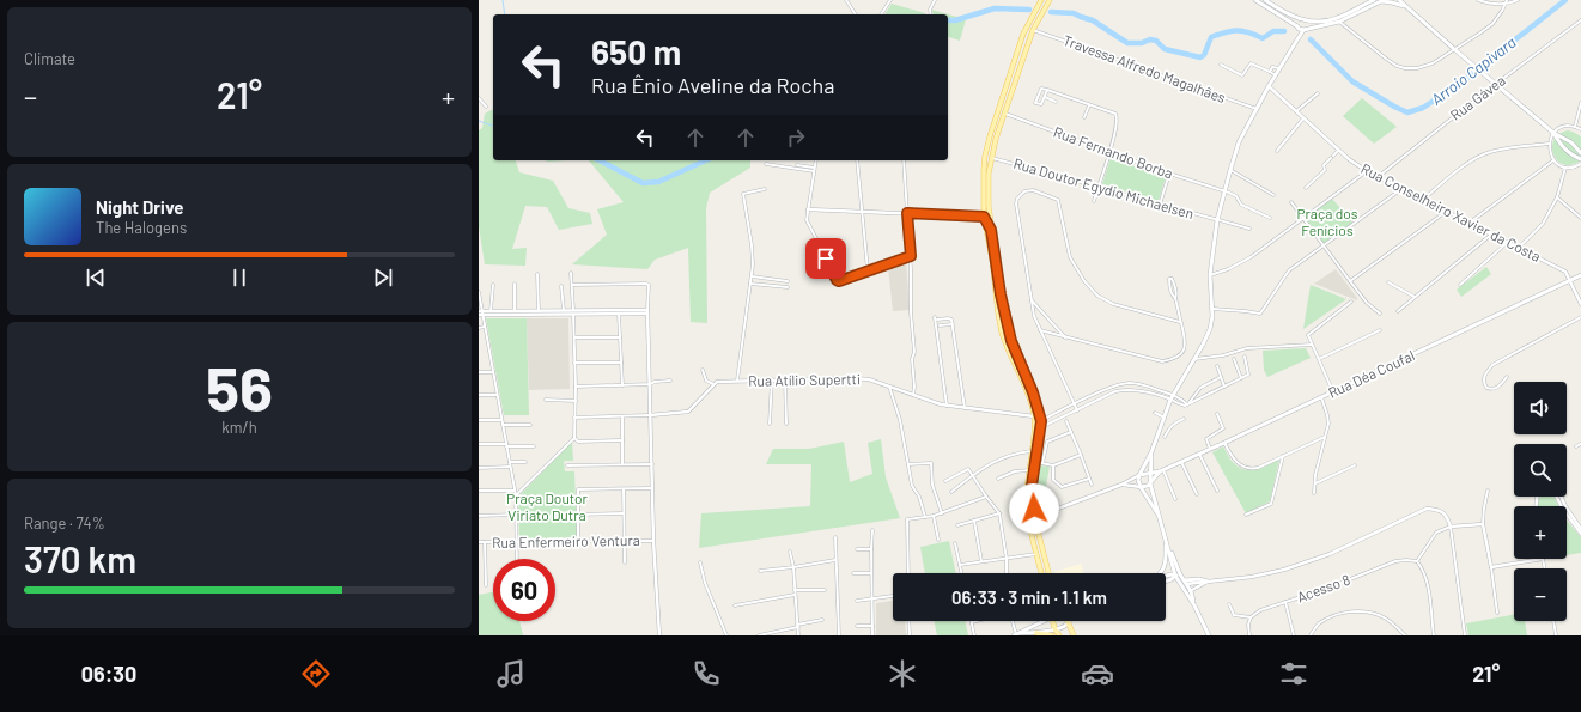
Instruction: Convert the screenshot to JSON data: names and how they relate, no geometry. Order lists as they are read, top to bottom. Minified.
{"streets":{"main road":["Rua Déa Coufal"],"street":["Travessa Alfredo Magalhães","Rua Gávea","Rua Fernando Borba","Rua Doutor Egydio Michaelsen","Rua Conselheiro Xavier da Costa","Rua Atílio Supertti","Rua Enfermeiro Ventura","Acesso 8"]},"crossings":[["Rua Gávea","Rua Conselheiro Xavier da Costa"],["Rua Conselheiro Xavier da Costa","Rua Déa Coufal"]],"water":["Arroio Capivara"],"parks":["Praça dos Fenícios","Praça Doutor Viriato Dutra"],"page":{"tile":["Climate",["56","km/h"],["Range · 74%","370 km"]],"turn":["650 m","Rua Ênio Aveline da Rocha"],"heat":["−","21°","+"],"song":["Night Drive","The Halogens"],"map_buttons":["+","−"],"limit":"60","trip":"06:33 · 3 min · 1.1 km","tabs":["06:30","21°"]}}
